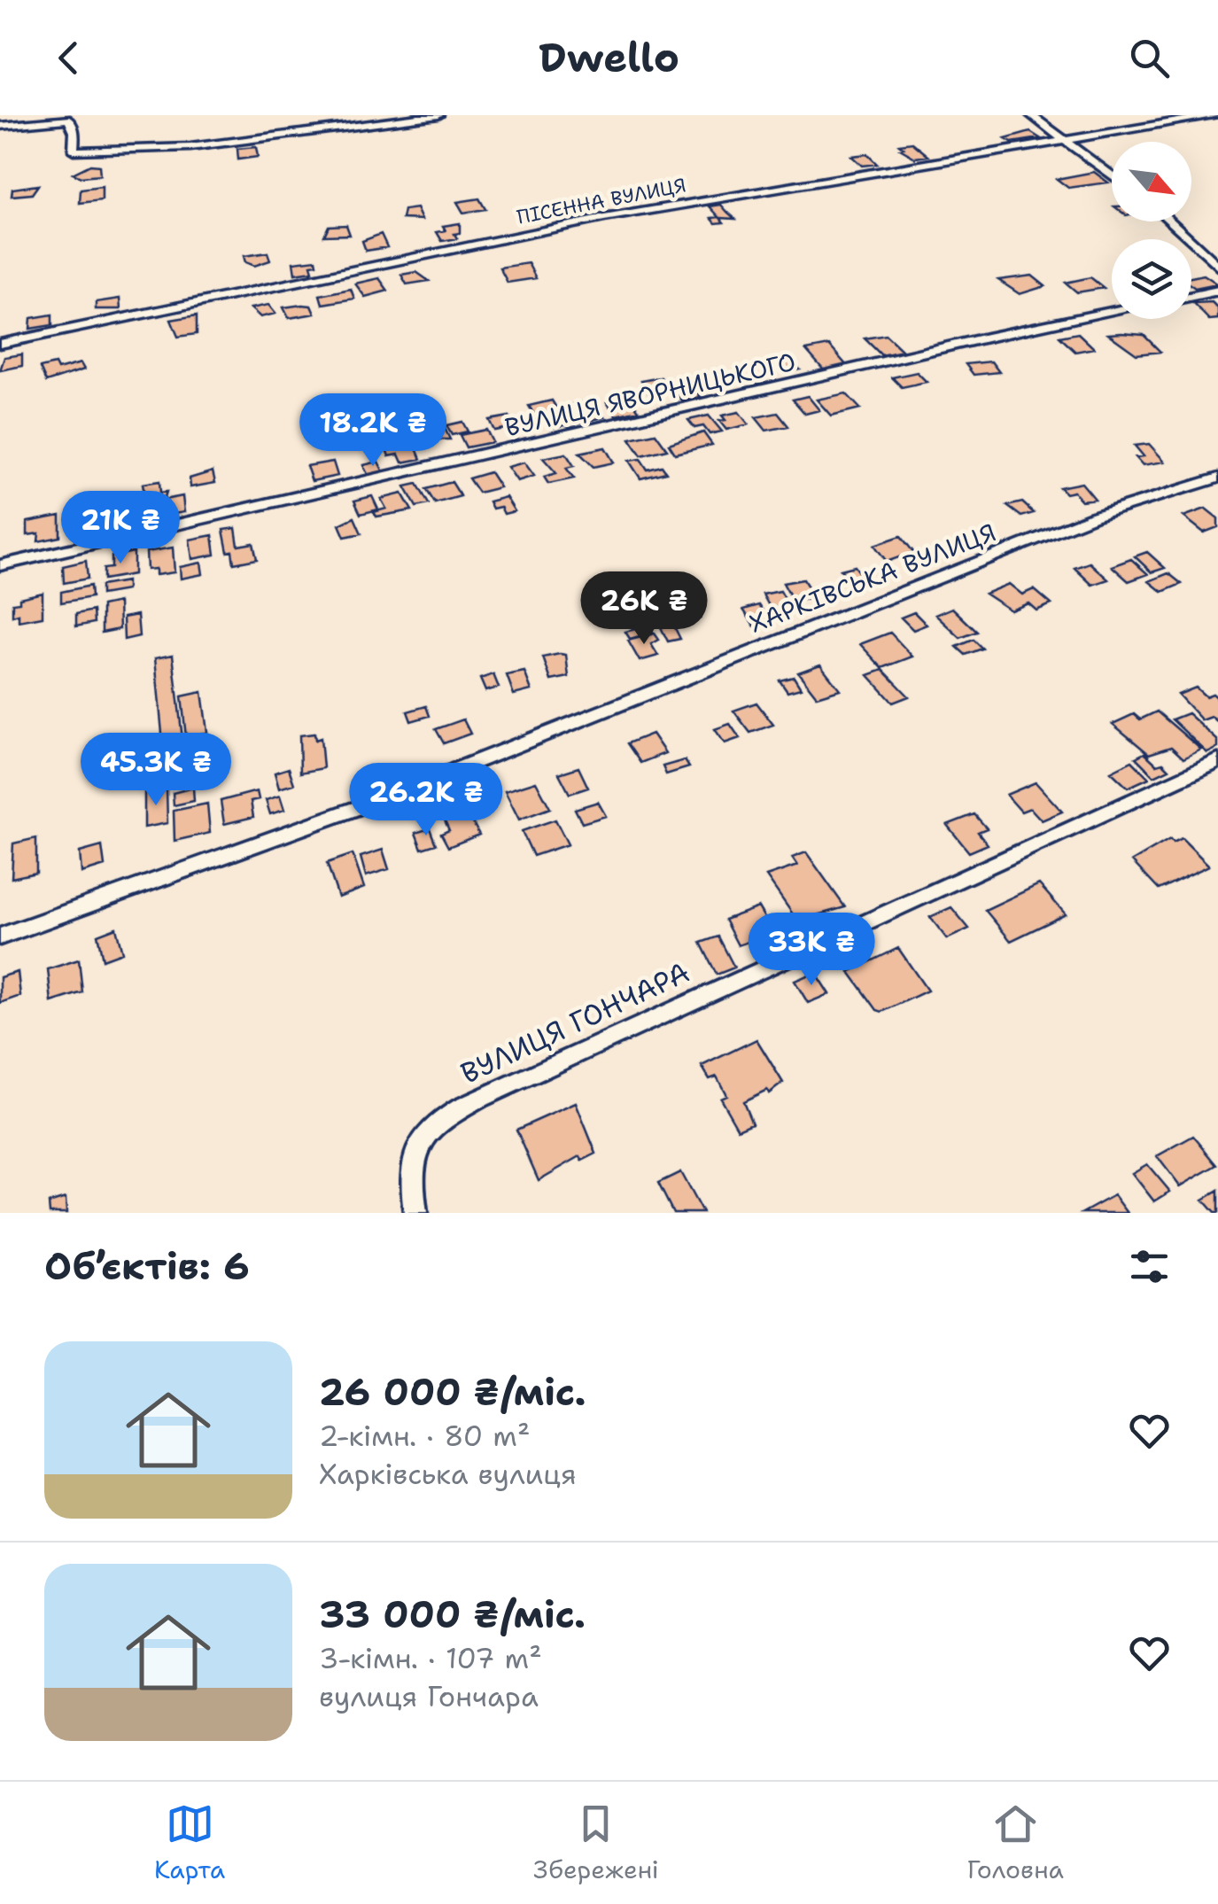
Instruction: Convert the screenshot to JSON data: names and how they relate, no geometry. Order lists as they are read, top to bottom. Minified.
{"streets":{"street":["ПІСЕННА ВУЛИЦЯ","ВУЛИЦЯ ЯВОРНИЦЬКОГО","ХАРКІВСЬКА ВУЛИЦЯ","ВУЛИЦЯ ГОНЧАРА"]},"north":"bottom right","page":{"header":"Dwello","price":["18.2K ₴","21K ₴","26K ₴","45.3K ₴","26.2K ₴","33K ₴"],"heading":"Об’єктів: 6","list":[{"name":"26 000 ₴/міс.","note":"2-кімн. · 80 m² · Харківська вулиця"},{"name":"33 000 ₴/міс.","note":"3-кімн. · 107 m² · вулиця Гончара"}],"tabs":["Карта","Збережені","Головна"]}}
